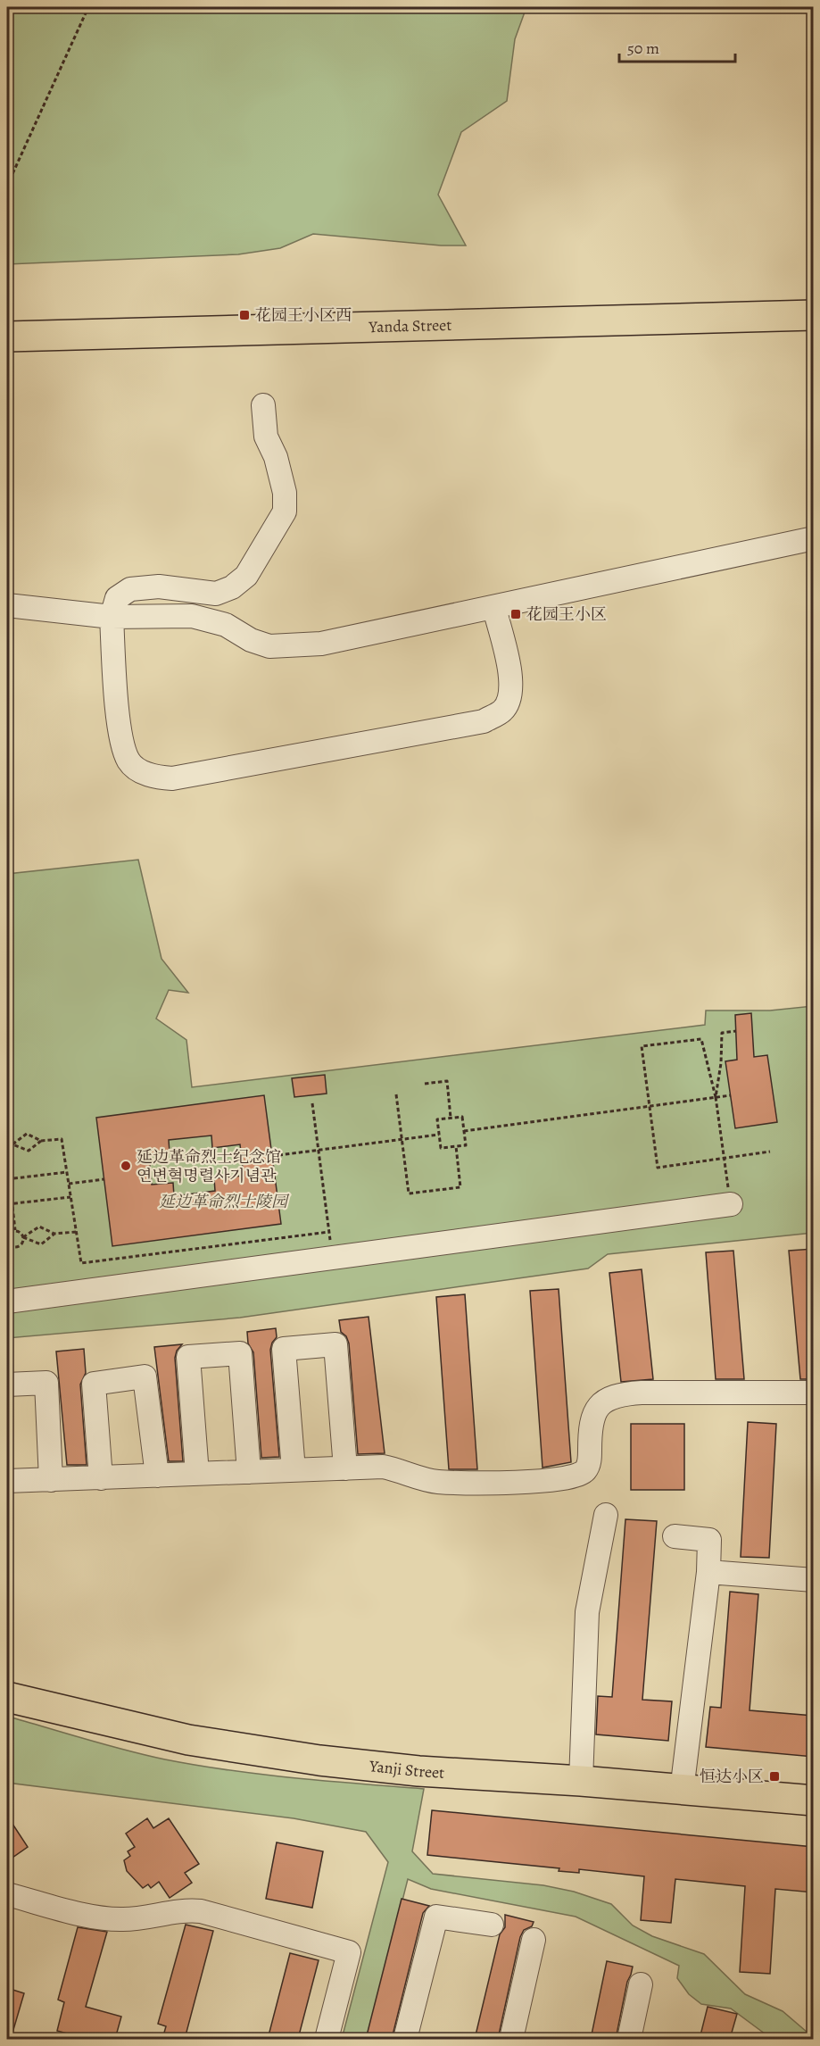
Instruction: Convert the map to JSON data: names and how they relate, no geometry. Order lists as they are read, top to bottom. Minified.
{"streets":{"main road":["Yanda Street","Yanji Street"]},"parks":["延边革命烈士陵园"],"places":{"transit":["花园王小区西","花园王小区","恒达小区"],"other":["延边革命烈士纪念馆 연변혁명렬사기념관"]},"scale_bar":"50 m"}
